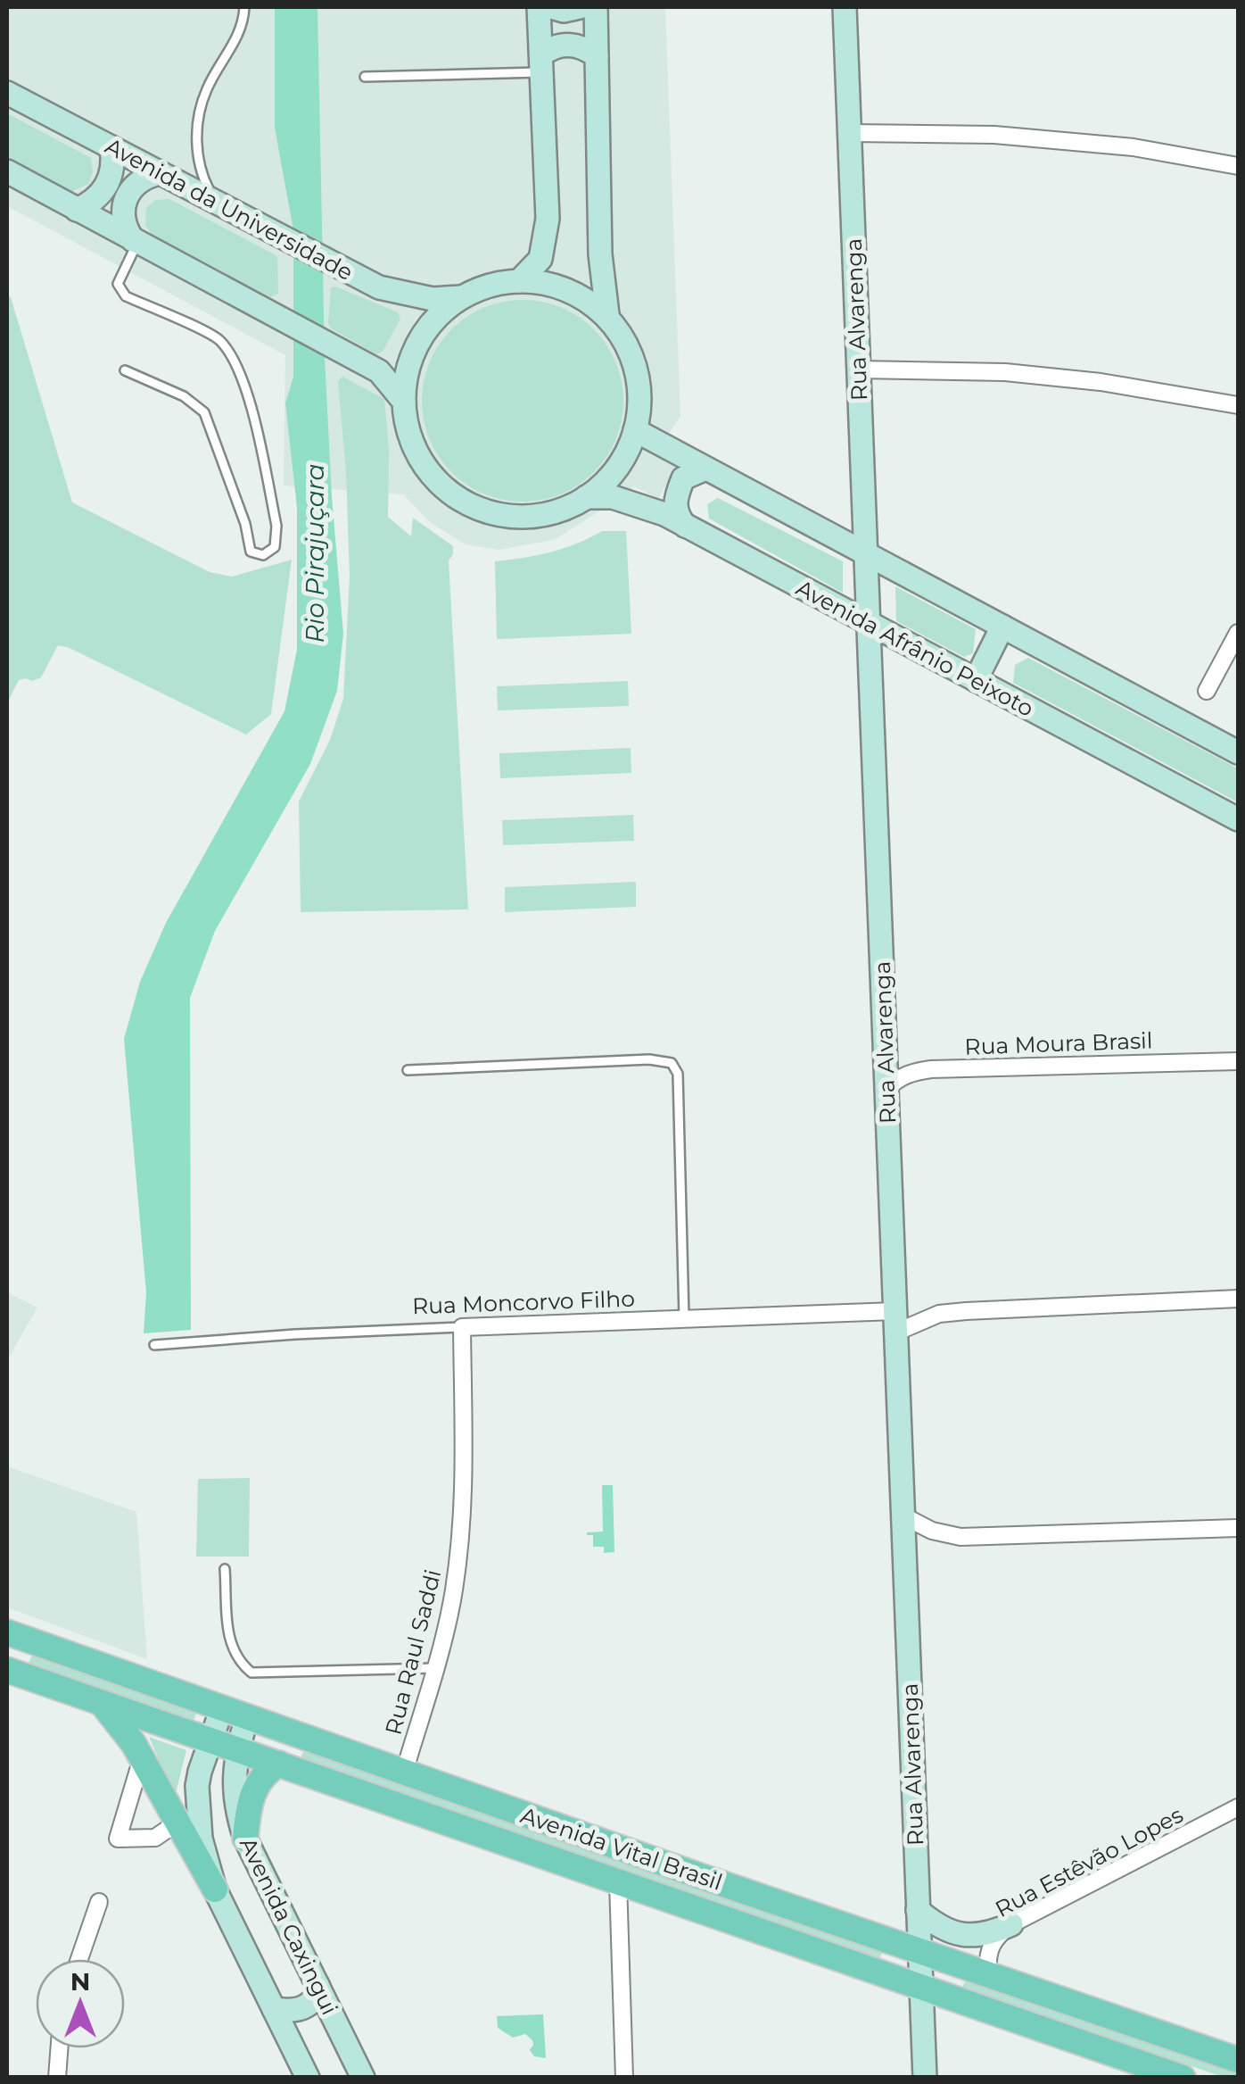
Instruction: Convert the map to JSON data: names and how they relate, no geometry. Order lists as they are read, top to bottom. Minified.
{"streets":{"main road":["Avenida da Universidade","Rua Alvarenga","Avenida Afrânio Peixoto","Avenida Vital Brasil","Avenida Caxingui"],"street":["Rua Moura Brasil","Rua Moncorvo Filho","Rua Raul Saddi","Rua Estêvão Lopes"]},"crossings":[["Avenida da Universidade","Avenida Afrânio Peixoto"],["Rua Alvarenga","Avenida Afrânio Peixoto"],["Rua Alvarenga","Rua Moura Brasil"],["Rua Alvarenga","Rua Moncorvo Filho"],["Rua Alvarenga","Avenida Vital Brasil"],["Rua Moncorvo Filho","Rua Raul Saddi"],["Rua Raul Saddi","Avenida Vital Brasil"],["Avenida Vital Brasil","Rua Estêvão Lopes"],["Avenida Vital Brasil","Avenida Caxingui"]],"water":["Rio Pirajuçara"],"north":"top"}
